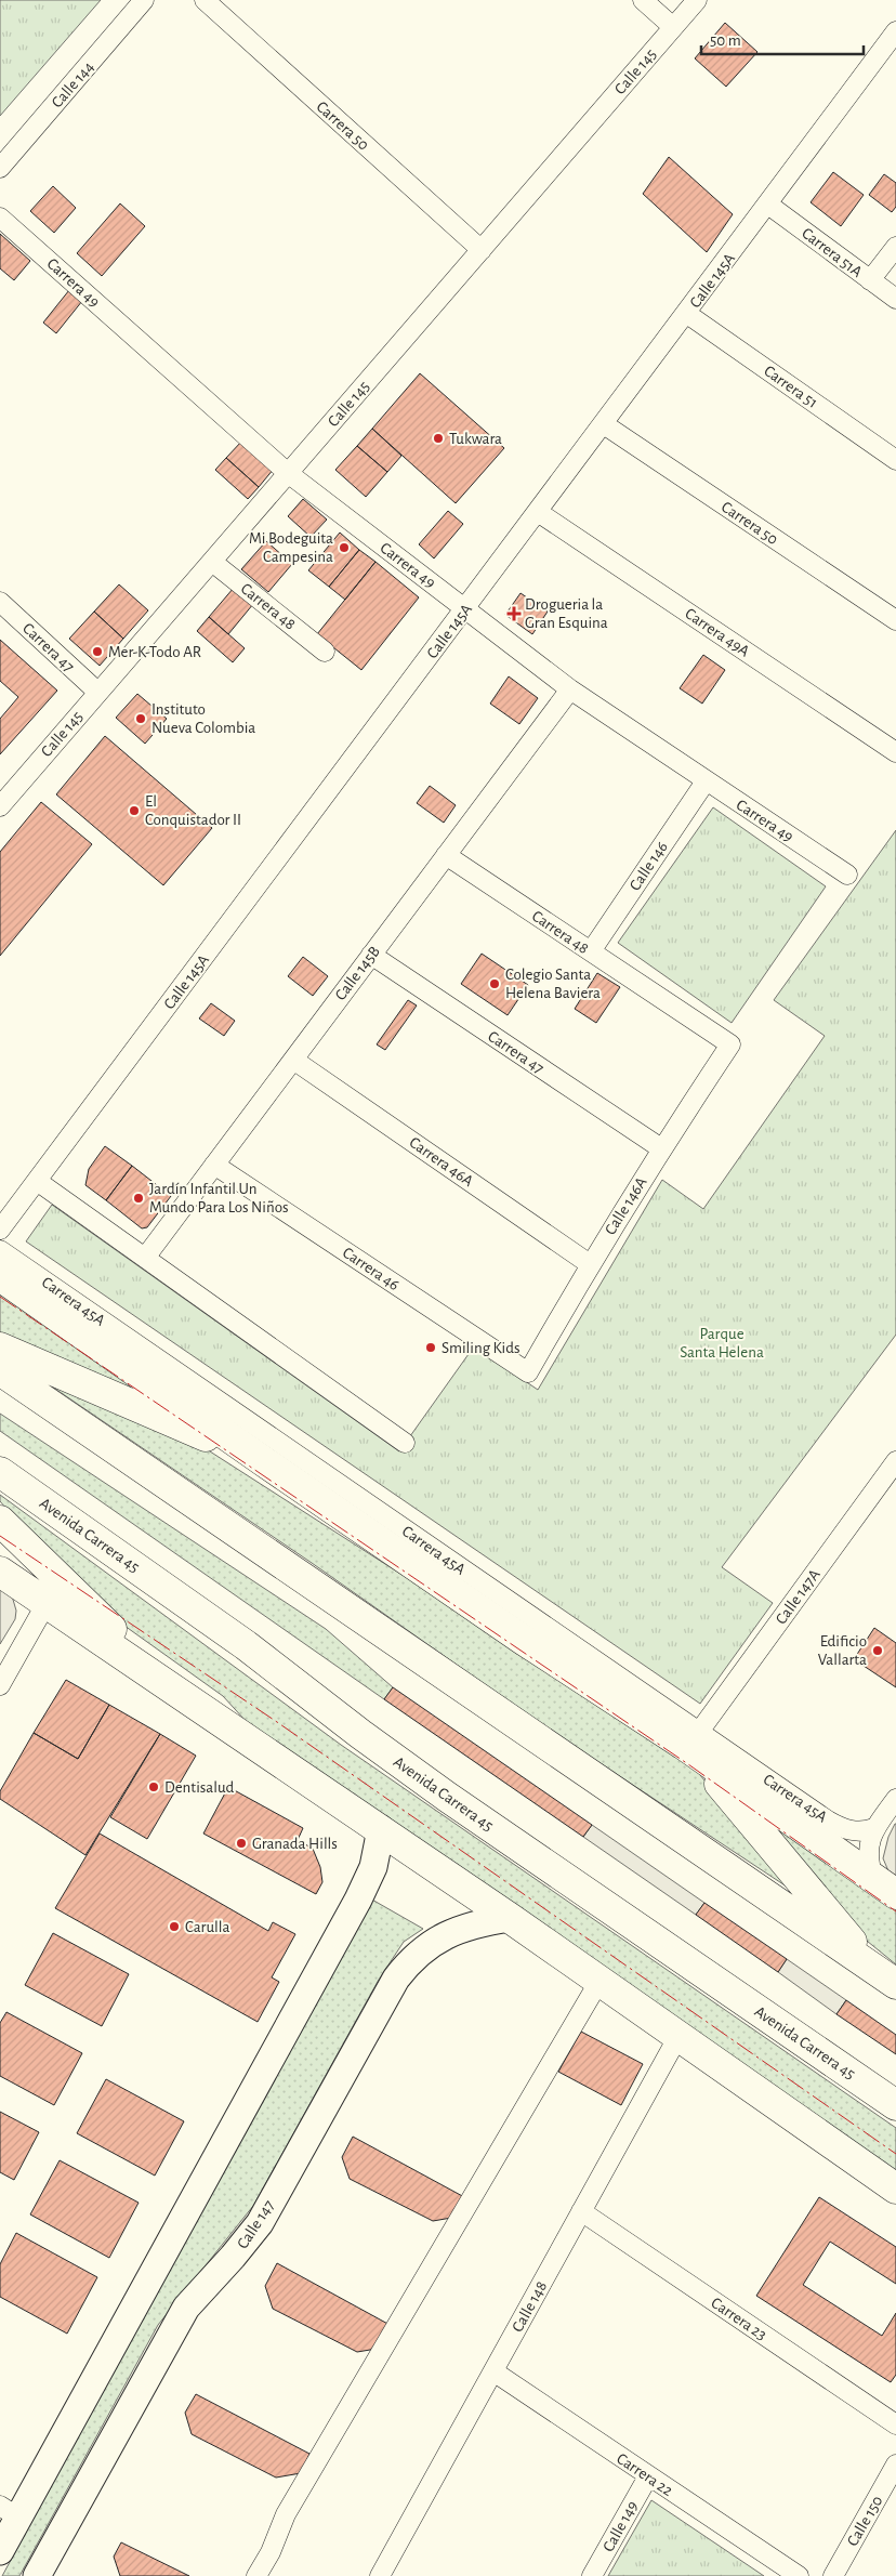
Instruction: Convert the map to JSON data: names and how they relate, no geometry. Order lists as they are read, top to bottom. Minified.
{"streets":{"highway":["Avenida Carrera 45"],"main road":["Calle 147"],"street":["Calle 145","Calle 144","Carrera 50","Carrera 51A","Calle 145A","Carrera 49","Carrera 51","Carrera 48","Carrera 49A","Carrera 47","Calle 146","Calle 145B","Carrera 46A","Calle 146A","Carrera 46","Carrera 45A","Calle 147A","Calle 148","Carrera 23","Carrera 22","Calle 150","Calle 149"]},"crossings":[["Calle 145","Carrera 50"],["Calle 145","Carrera 49"],["Calle 145","Carrera 48"],["Calle 145","Carrera 47"],["Carrera 50","Calle 145A"],["Carrera 51A","Calle 145A"],["Calle 145A","Carrera 49"],["Calle 145A","Carrera 51"],["Calle 145A","Carrera 49A"],["Carrera 49","Calle 146"],["Carrera 49","Calle 145B"],["Carrera 48","Calle 146"],["Carrera 48","Calle 145B"],["Carrera 48","Calle 146A"],["Carrera 47","Calle 145B"],["Carrera 47","Calle 146A"],["Calle 145B","Carrera 46A"],["Calle 145B","Carrera 46"],["Carrera 46A","Calle 146A"],["Calle 146A","Carrera 46"],["Carrera 45A","Calle 147A"],["Calle 148","Carrera 23"],["Calle 148","Carrera 22"],["Carrera 22","Calle 149"]],"parks":["Parque Santa Helena"],"places":{"other":["Tukwara","Mi Bodeguita Campesina","Mer-K-Todo AR","Instituto Nueva Colombia","El Conquistador II","Colegio Santa Helena Baviera","Jardín Infantil Un Mundo Para Los Niños","Smiling Kids","Edificio Vallarta","Dentisalud","Granada Hills","Carulla"],"health":["Drogueria la Gran Esquina"]},"scale_bar":"50 m"}
